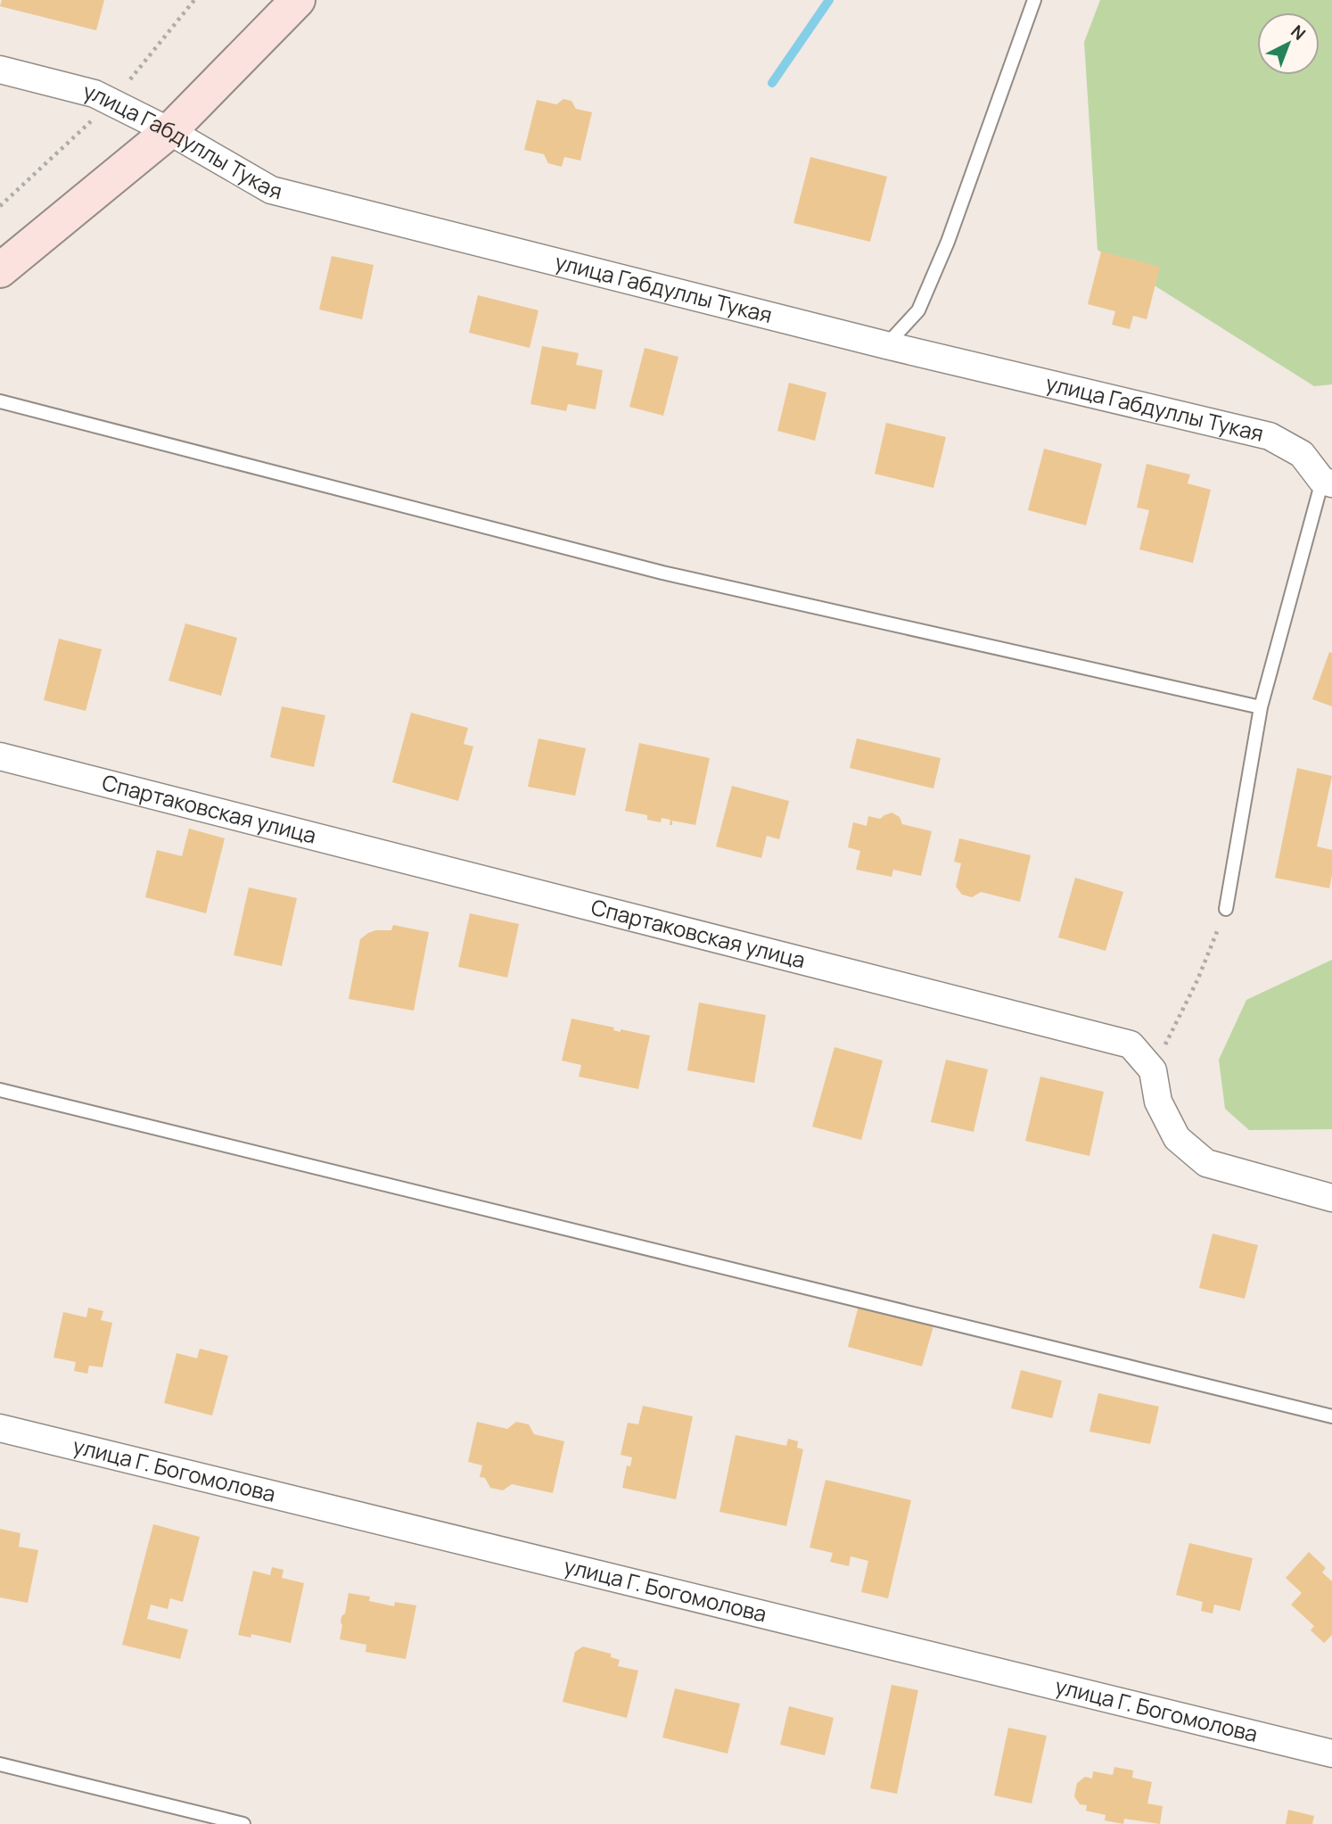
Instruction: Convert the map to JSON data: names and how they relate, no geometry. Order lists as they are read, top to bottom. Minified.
{"streets":{"street":["улица Габдуллы Тукая","Спартаковская улица","улица Г. Богомолова"]},"north":"top right"}
